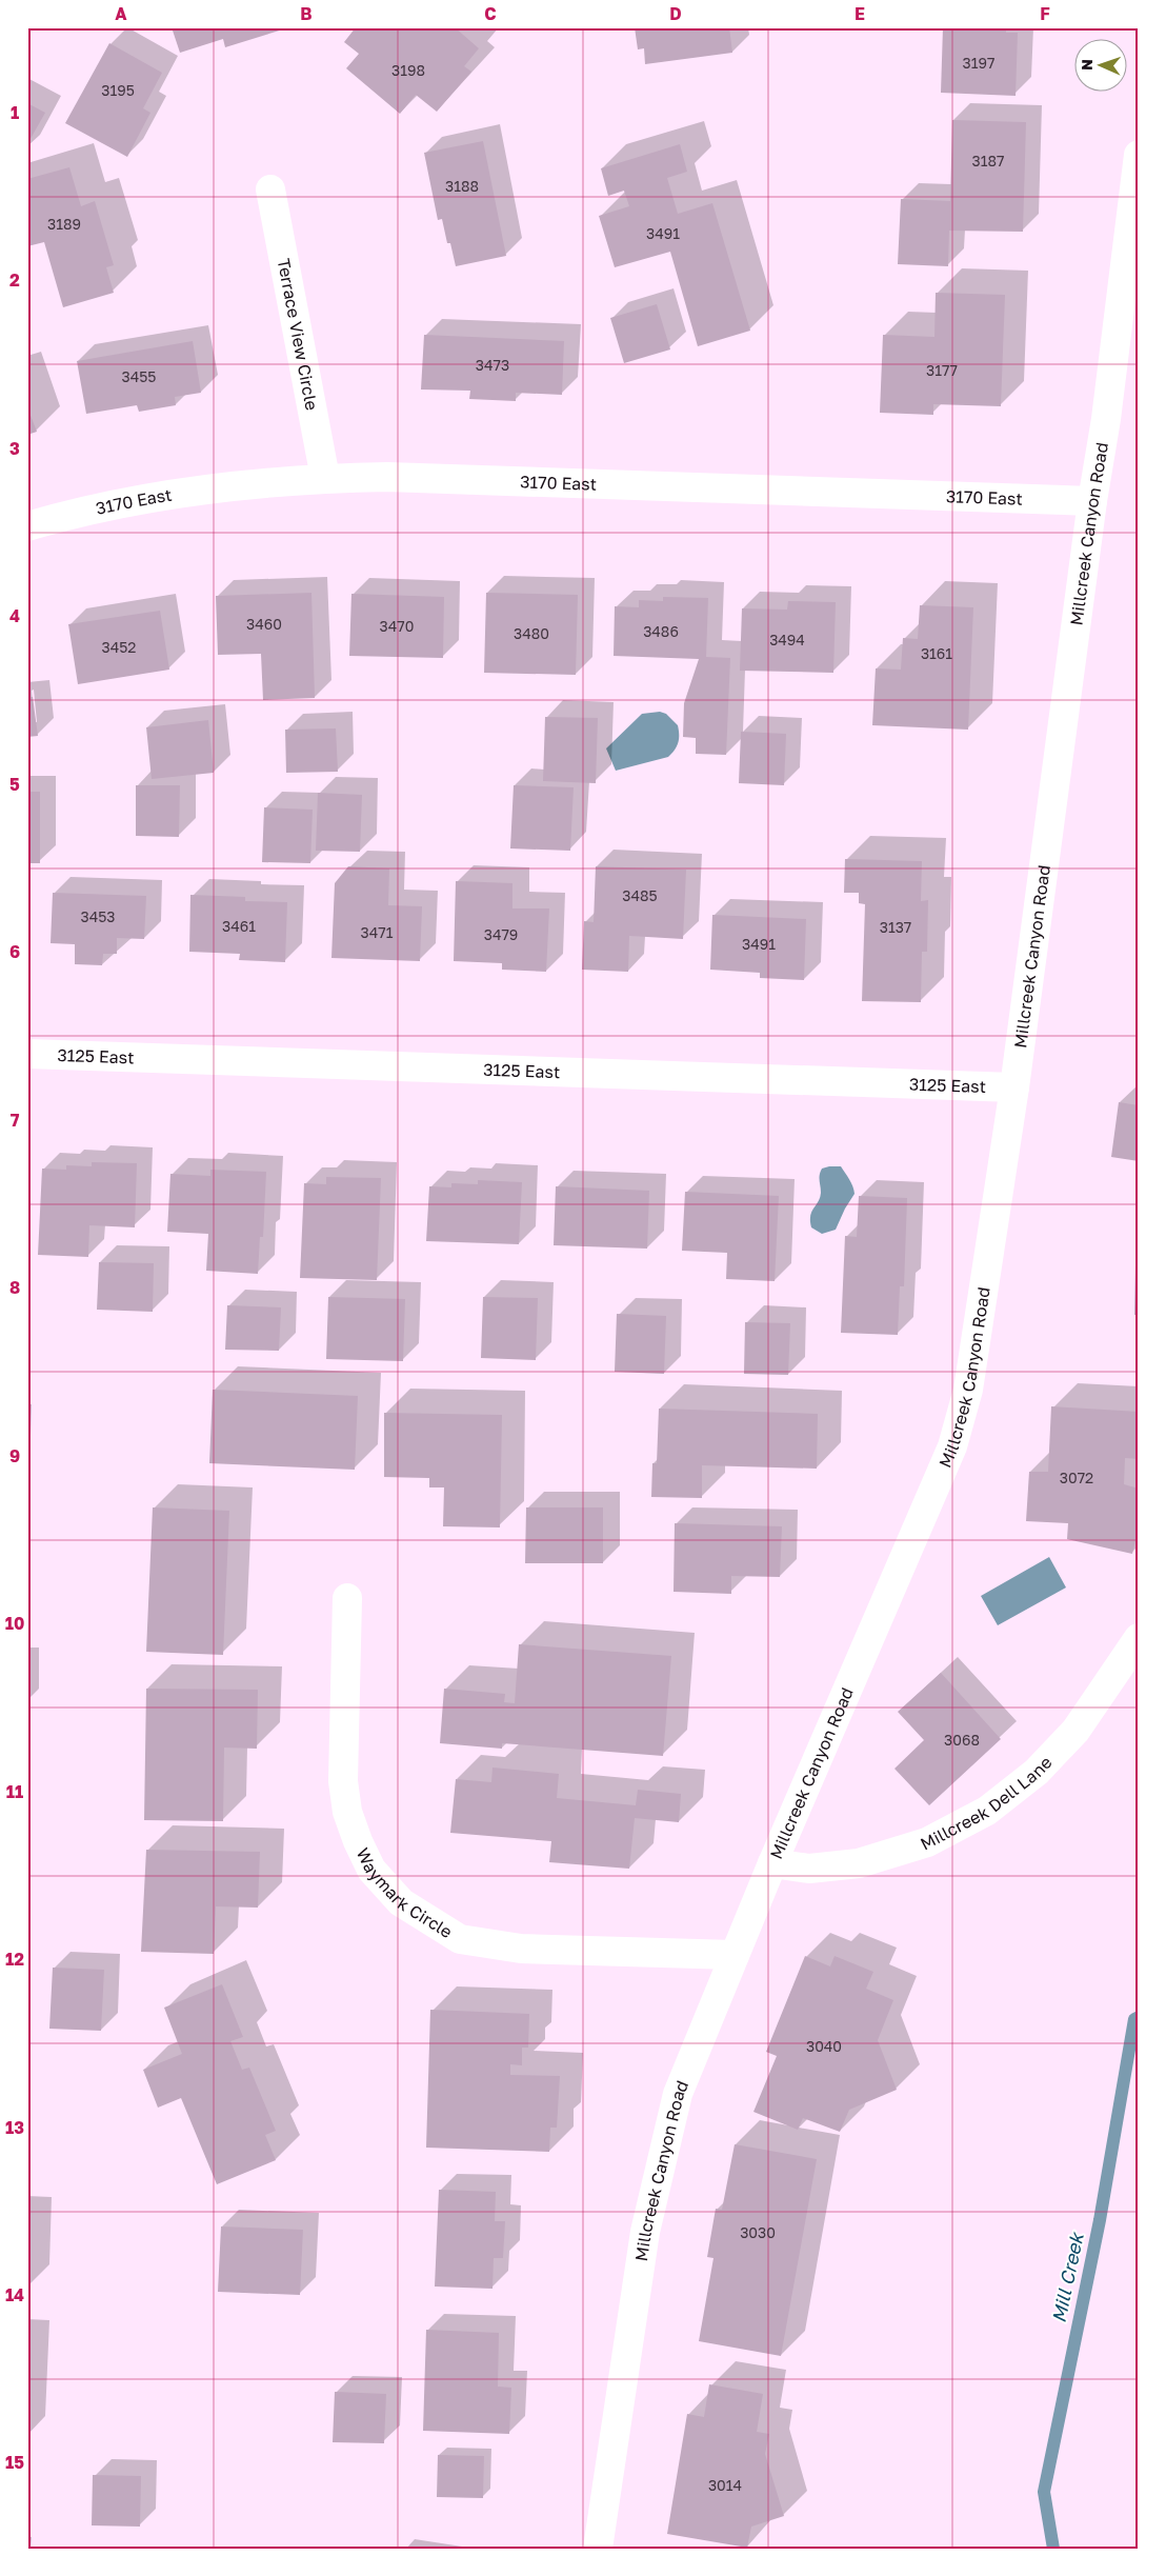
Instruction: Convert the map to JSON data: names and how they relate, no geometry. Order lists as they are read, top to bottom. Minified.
{"streets":{"street":["Terrace View Circle","3170 East","Millcreek Canyon Road","3125 East","Millcreek Dell Lane","Waymark Circle"]},"crossings":[["Terrace View Circle","3170 East"],["3170 East","Millcreek Canyon Road"],["Millcreek Canyon Road","3125 East"],["Millcreek Canyon Road","Millcreek Dell Lane"],["Millcreek Canyon Road","Waymark Circle"]],"water":["Mill Creek"],"house_numbers":["3197","3198","3195","3187","3188","3189","3491","3473","3177","3455","3460","3470","3486","3480","3494","3452","3161","3485","3453","3461","3137","3471","3479","3491","3072","3068","3040","3030","3014"],"north":"left","grid":{"columns":["A","B","C","D","E","F"],"rows":["1","2","3","4","5","6","7","8","9","10","11","12","13","14","15"]}}
